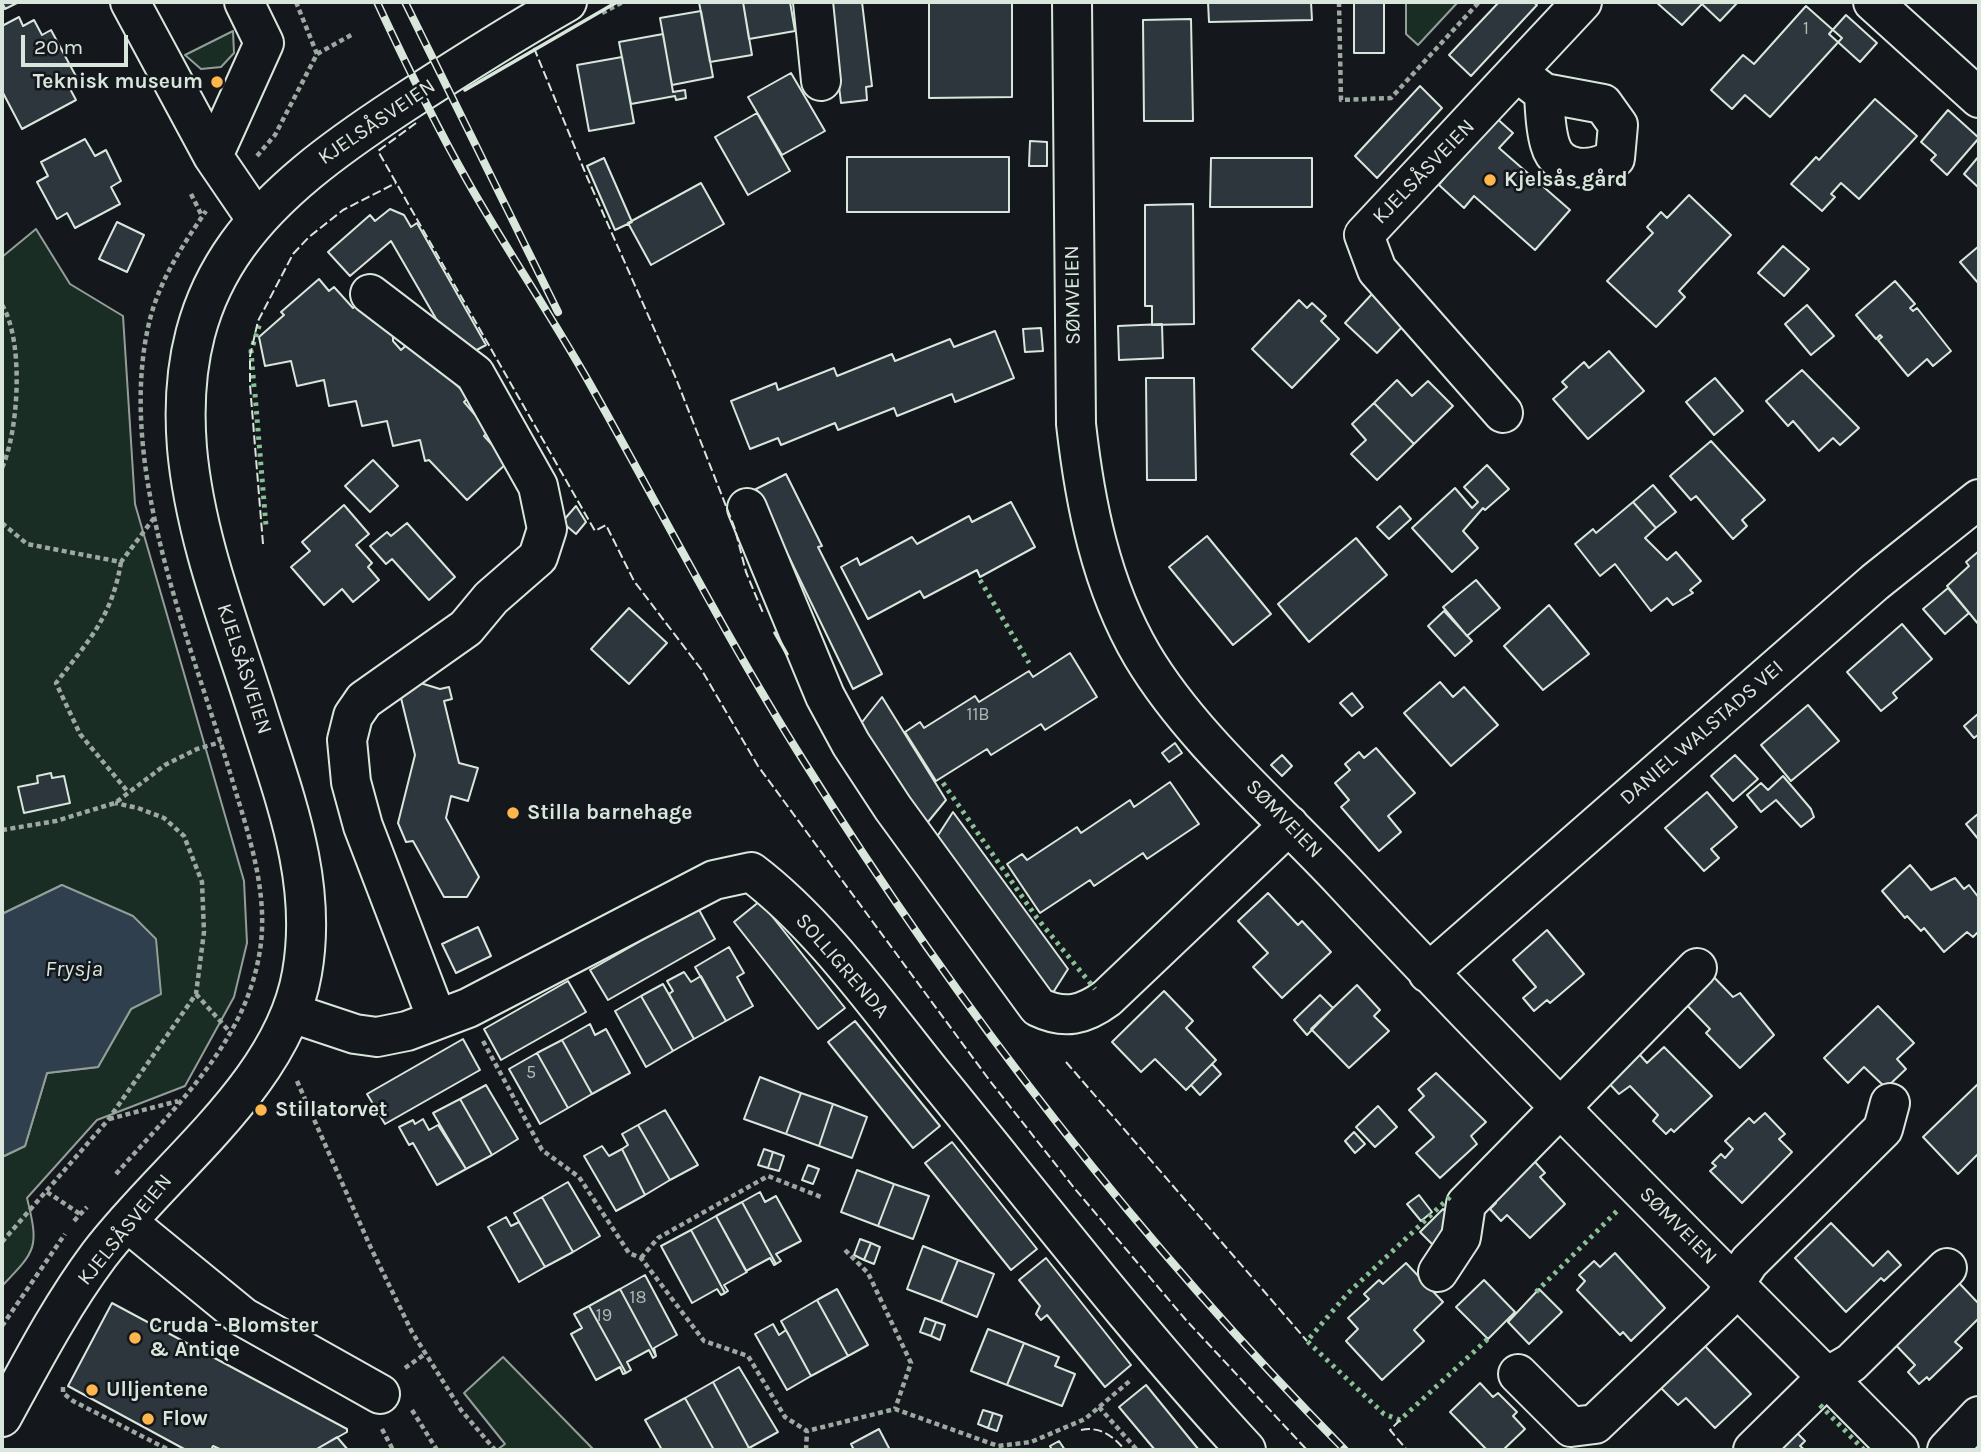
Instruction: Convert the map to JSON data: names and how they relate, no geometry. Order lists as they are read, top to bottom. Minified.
{"streets":{"street":["KJELSÅSVEIEN","SØMVEIEN","DANIEL WALSTADS VEI","SOLLIGRENDA"]},"crossings":[["KJELSÅSVEIEN","SOLLIGRENDA"],["SØMVEIEN","DANIEL WALSTADS VEI"]],"water":["Frysja"],"places":["Teknisk museum","Kjelsås gård","Stilla barnehage","Stillatorvet","Cruda - Blomster & Antiqe","Ulljentene","Flow"],"house_numbers":["1","11B","5","18","19"],"scale_bar":"20 m"}
